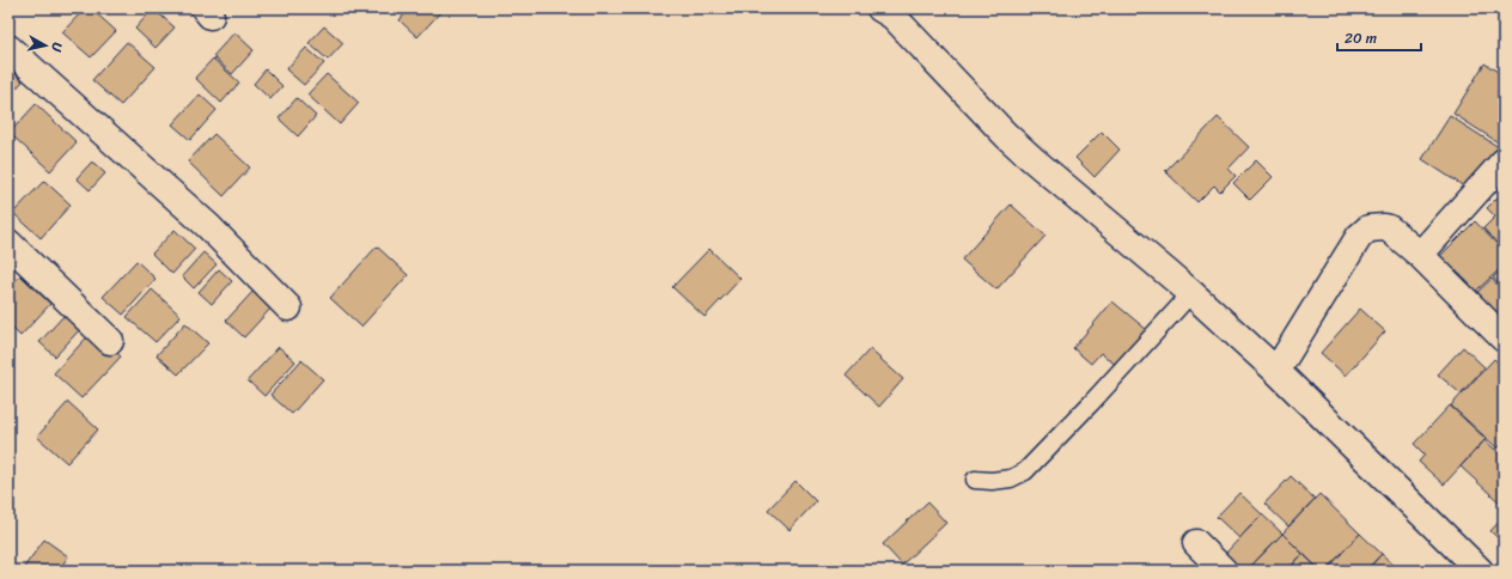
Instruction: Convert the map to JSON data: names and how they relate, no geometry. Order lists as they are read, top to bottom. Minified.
{"scale_bar":"20 m","north":"right"}
